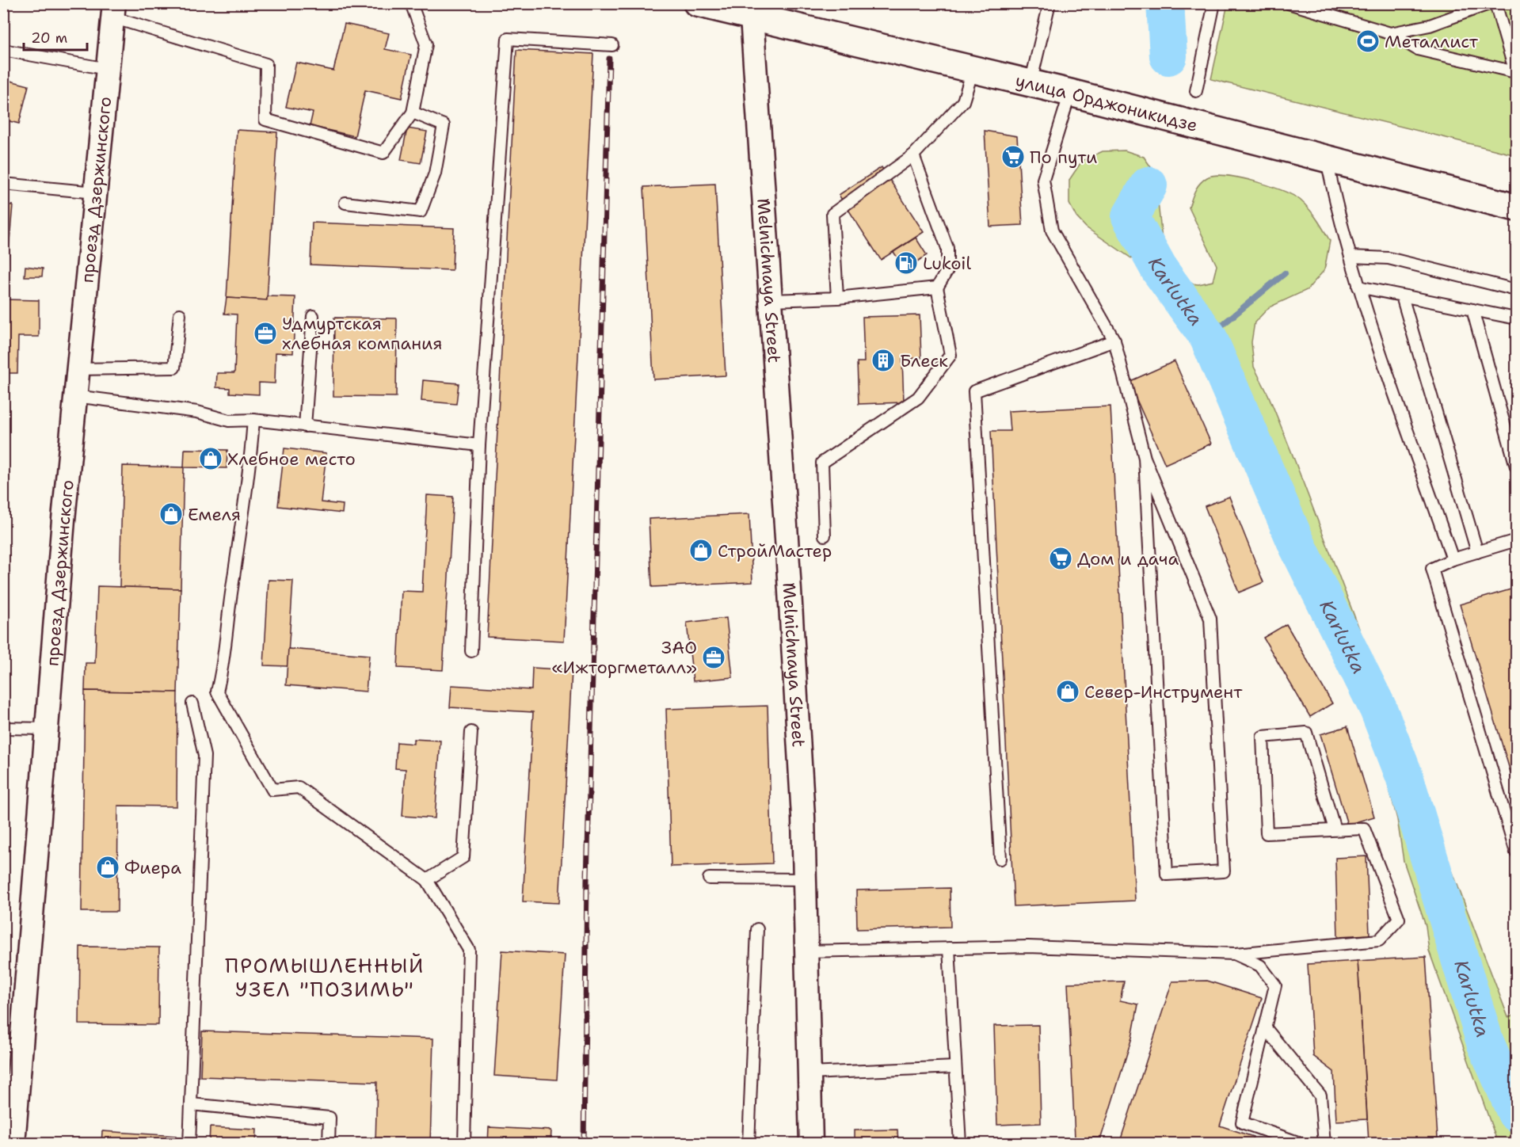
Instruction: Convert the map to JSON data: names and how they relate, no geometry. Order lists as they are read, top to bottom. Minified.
{"streets":{"main road":["улица Орджоникидзе"],"street":["проезд Дзержинского","Melnichnaya Street"]},"crossings":[["улица Орджоникидзе","Melnichnaya Street"]],"districts":["ПРОМЫШЛЕННЫЙ УЗЕЛ \"ПОЗИМЬ\""],"water":["Karlutka"],"places":{"sports":["Металлист"],"supermarket":["По пути","Дом и дача"],"fuel station":["Lukoil"],"office":["Удмуртская хлебная компания","ЗАО «Ижторгметалл»"],"building":["Блеск"],"shop":["Хлебное место","Емеля","СтройМастер","Север-Инструмент","Фиера"]},"scale_bar":"20 m"}
